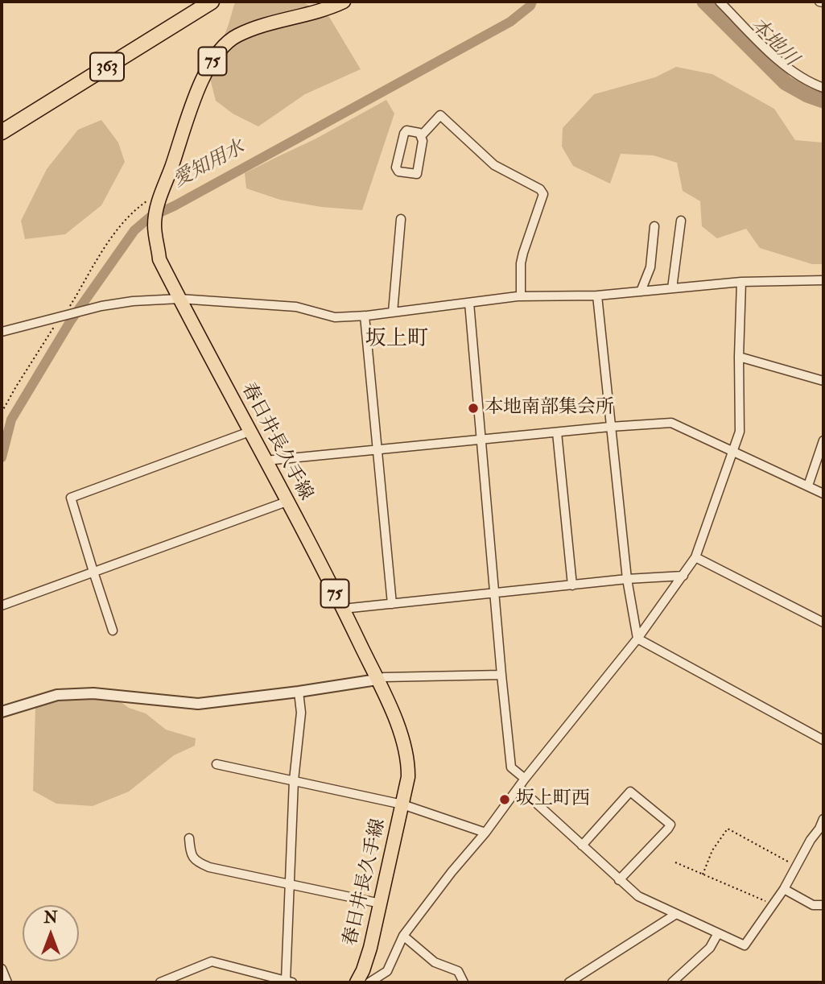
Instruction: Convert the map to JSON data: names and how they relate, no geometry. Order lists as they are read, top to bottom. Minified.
{"streets":{"highway":["363"],"main road":["75","春日井長久手線"]},"districts":["坂上町"],"water":["本地川","愛知用水"],"places":["本地南部集会所","坂上町西"],"north":"top"}
